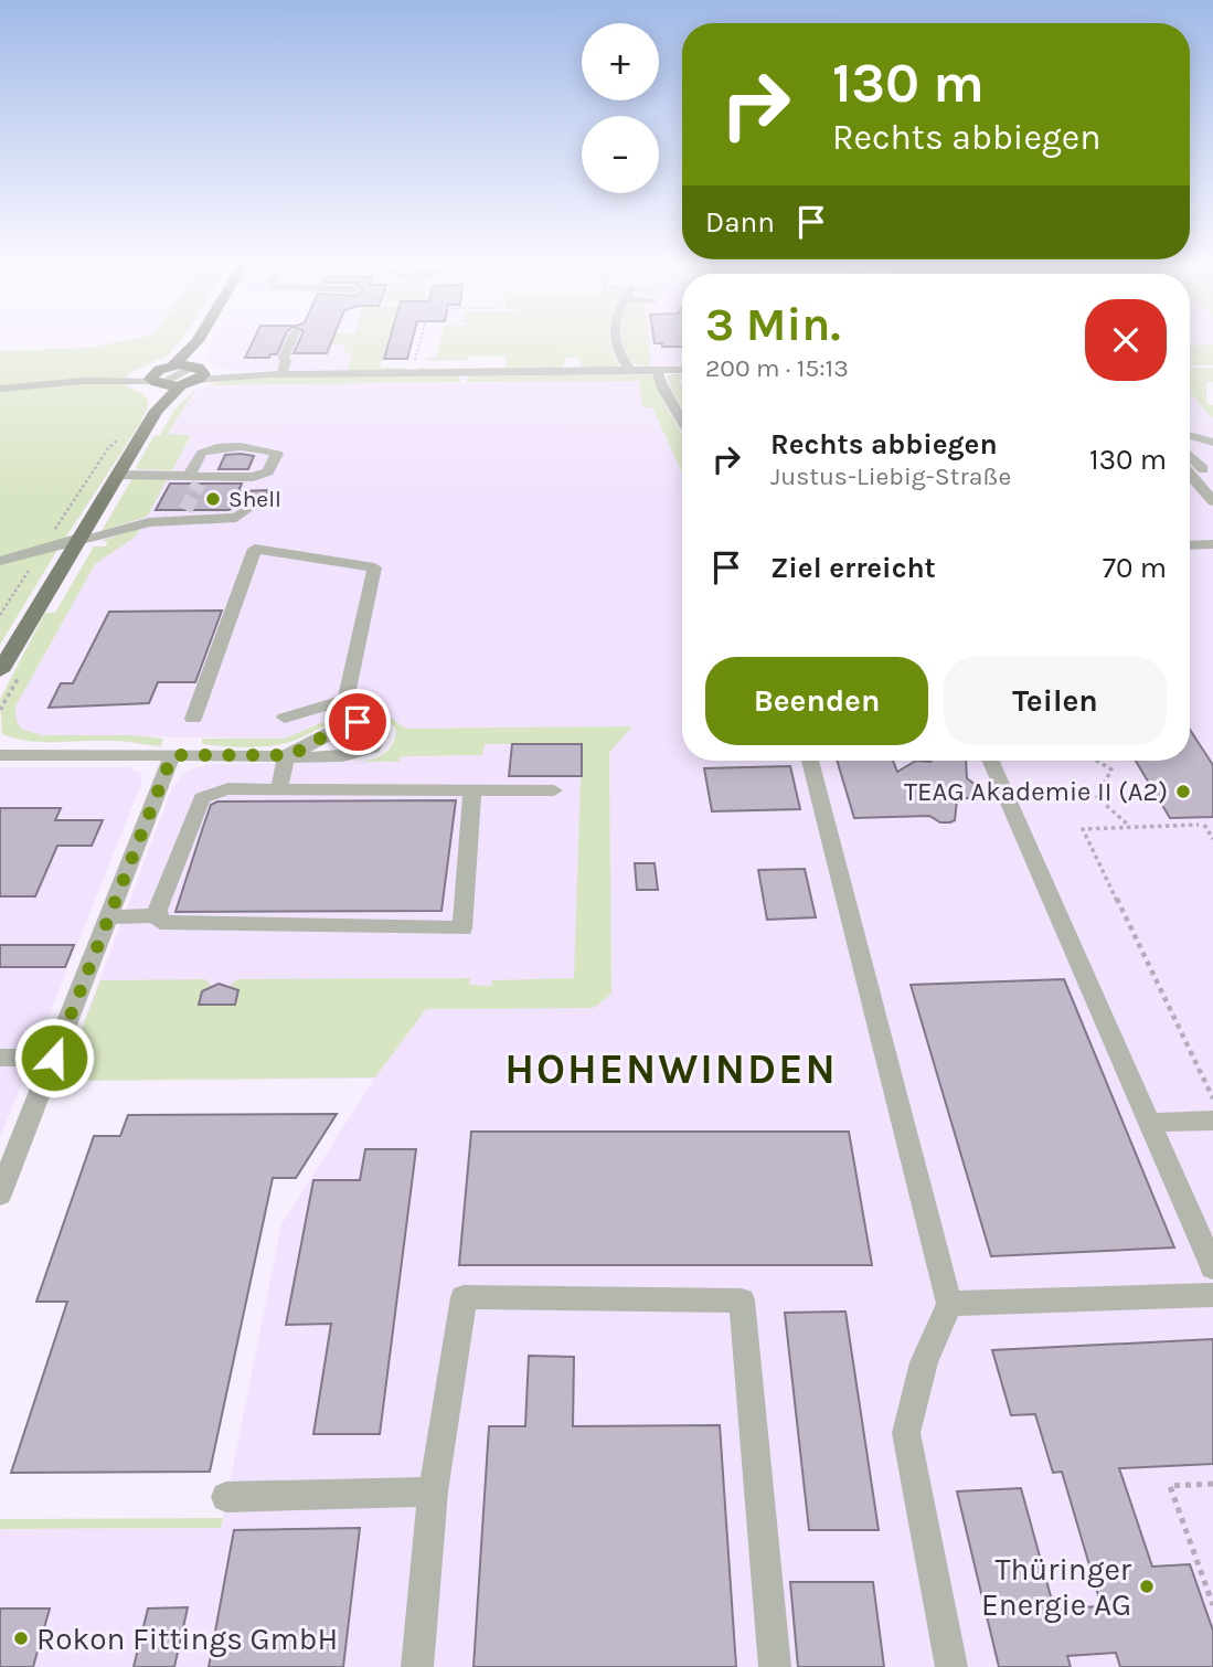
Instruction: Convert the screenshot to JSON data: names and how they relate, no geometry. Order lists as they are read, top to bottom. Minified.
{"districts":["HOHENWINDEN"],"places":["Shell","TEAG Akademie II (A2)","Thüringer Energie AG","Rokon Fittings GmbH"],"page":{"map_buttons":["+","−"],"turn":["130 m","Rechts abbiegen"],"then":"Dann","heading":["3 Min.","200 m · 15:13"],"list":[{"name":"Rechts abbiegen","note":"Justus-Liebig-Straße","value":"130 m"},{"name":"Ziel erreicht","value":"70 m"}],"buttons":["Beenden","Teilen"]}}
